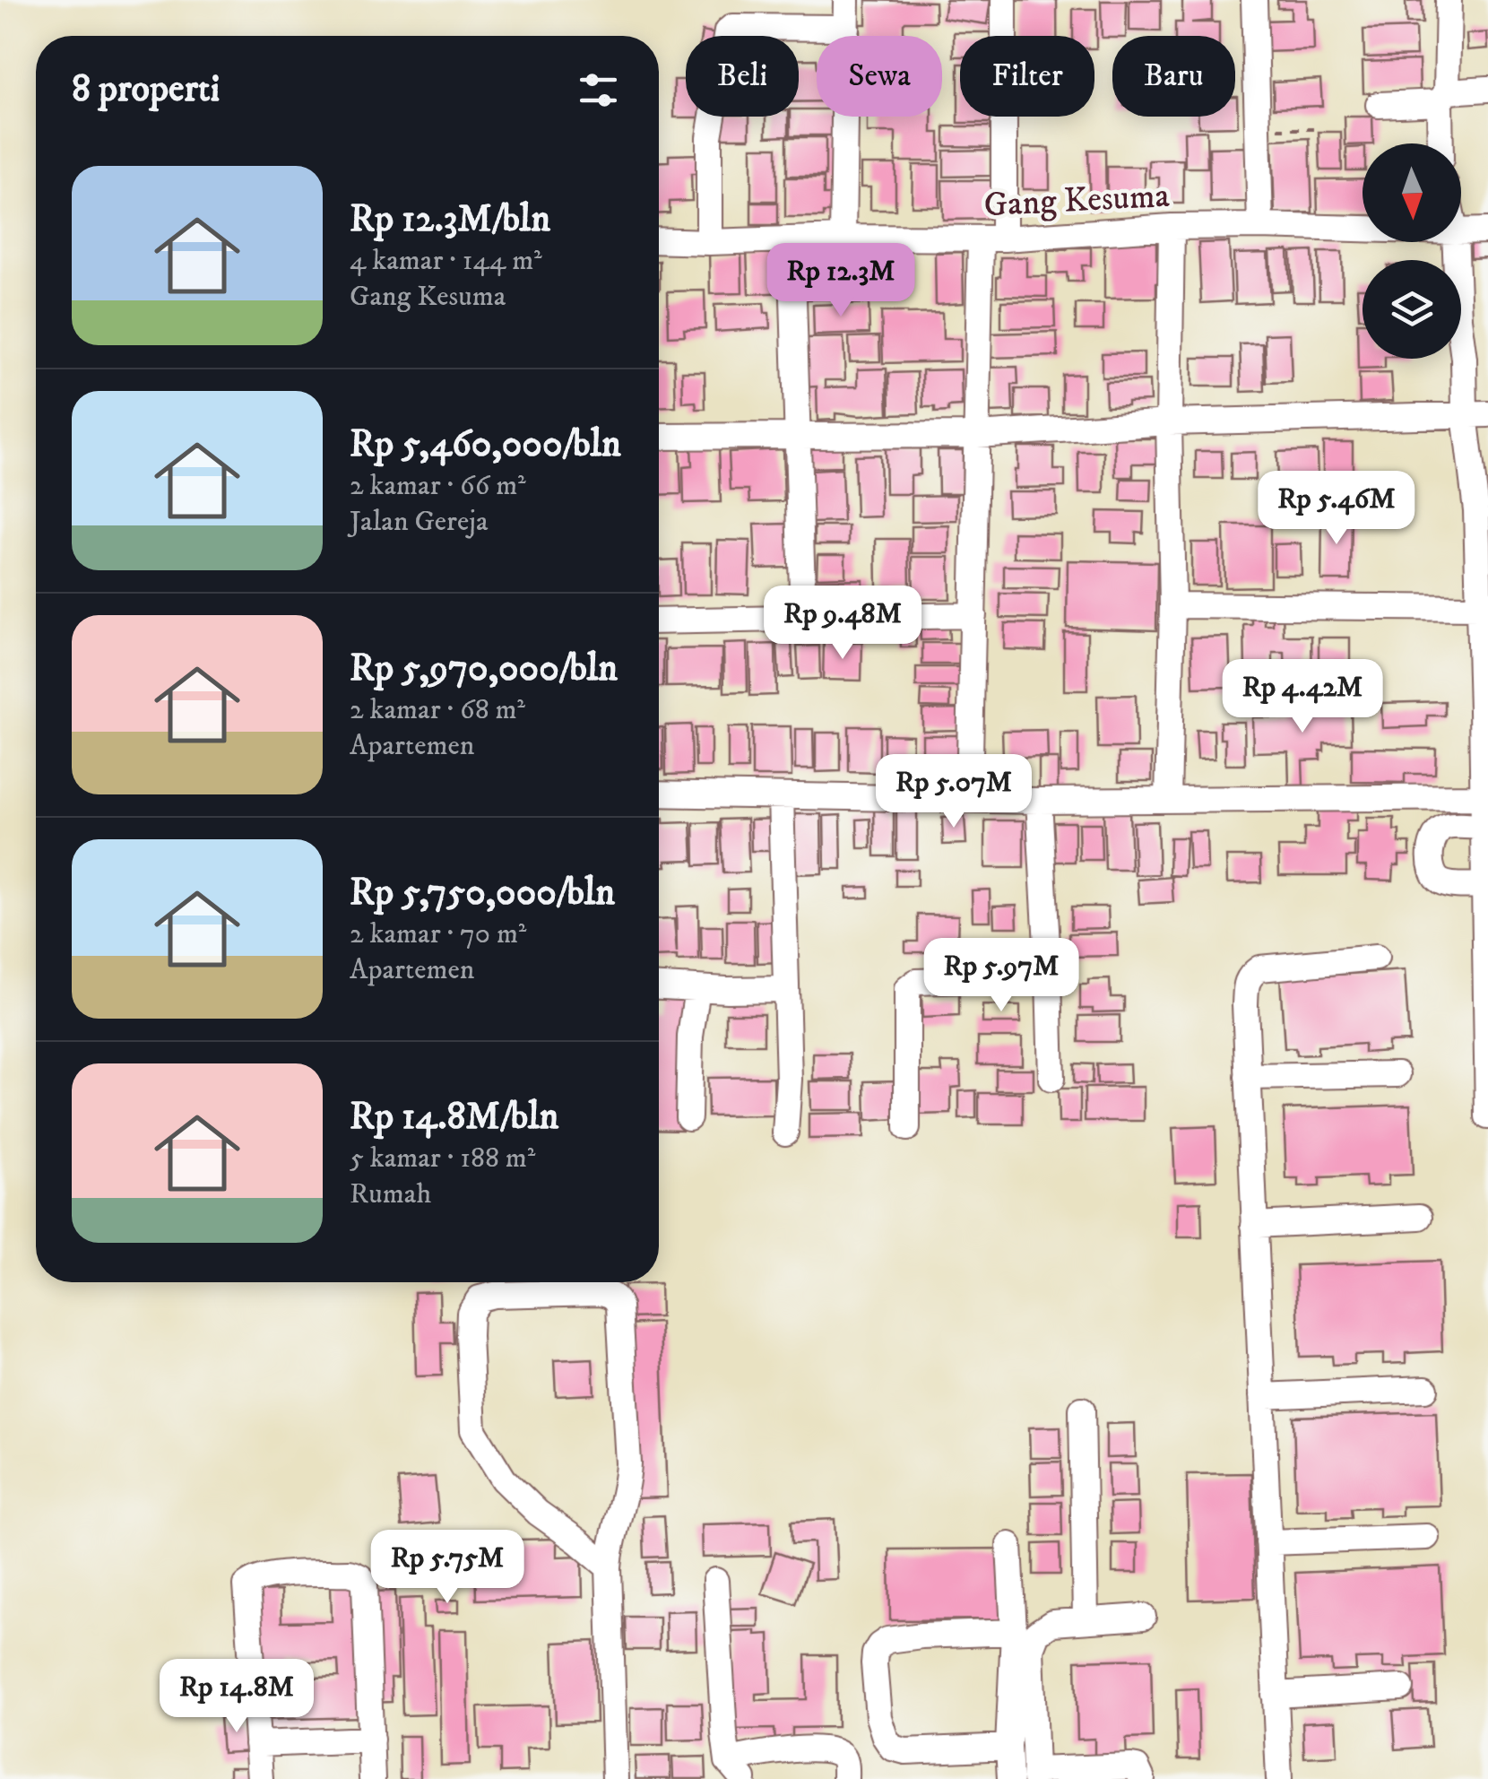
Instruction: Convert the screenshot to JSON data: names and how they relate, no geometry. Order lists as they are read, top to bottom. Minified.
{"streets":{"street":["Gang Kesuma"]},"north":"bottom","page":{"chip":["Beli","Sewa","Filter","Baru"],"heading":"8 properti","list":[{"name":"Rp 12.3M/bln","note":"4 kamar · 144 m² · Gang Kesuma"},{"name":"Rp 5,460,000/bln","note":"2 kamar · 66 m² · Jalan Gereja"},{"name":"Rp 5,970,000/bln","note":"2 kamar · 68 m² · Apartemen"},{"name":"Rp 5,750,000/bln","note":"2 kamar · 70 m² · Apartemen"},{"name":"Rp 14.8M/bln","note":"5 kamar · 188 m² · Rumah"}],"price":["Rp 12.3M","Rp 5.46M","Rp 9.48M","Rp 4.42M","Rp 5.07M","Rp 5.97M","Rp 5.75M","Rp 14.8M"]}}
